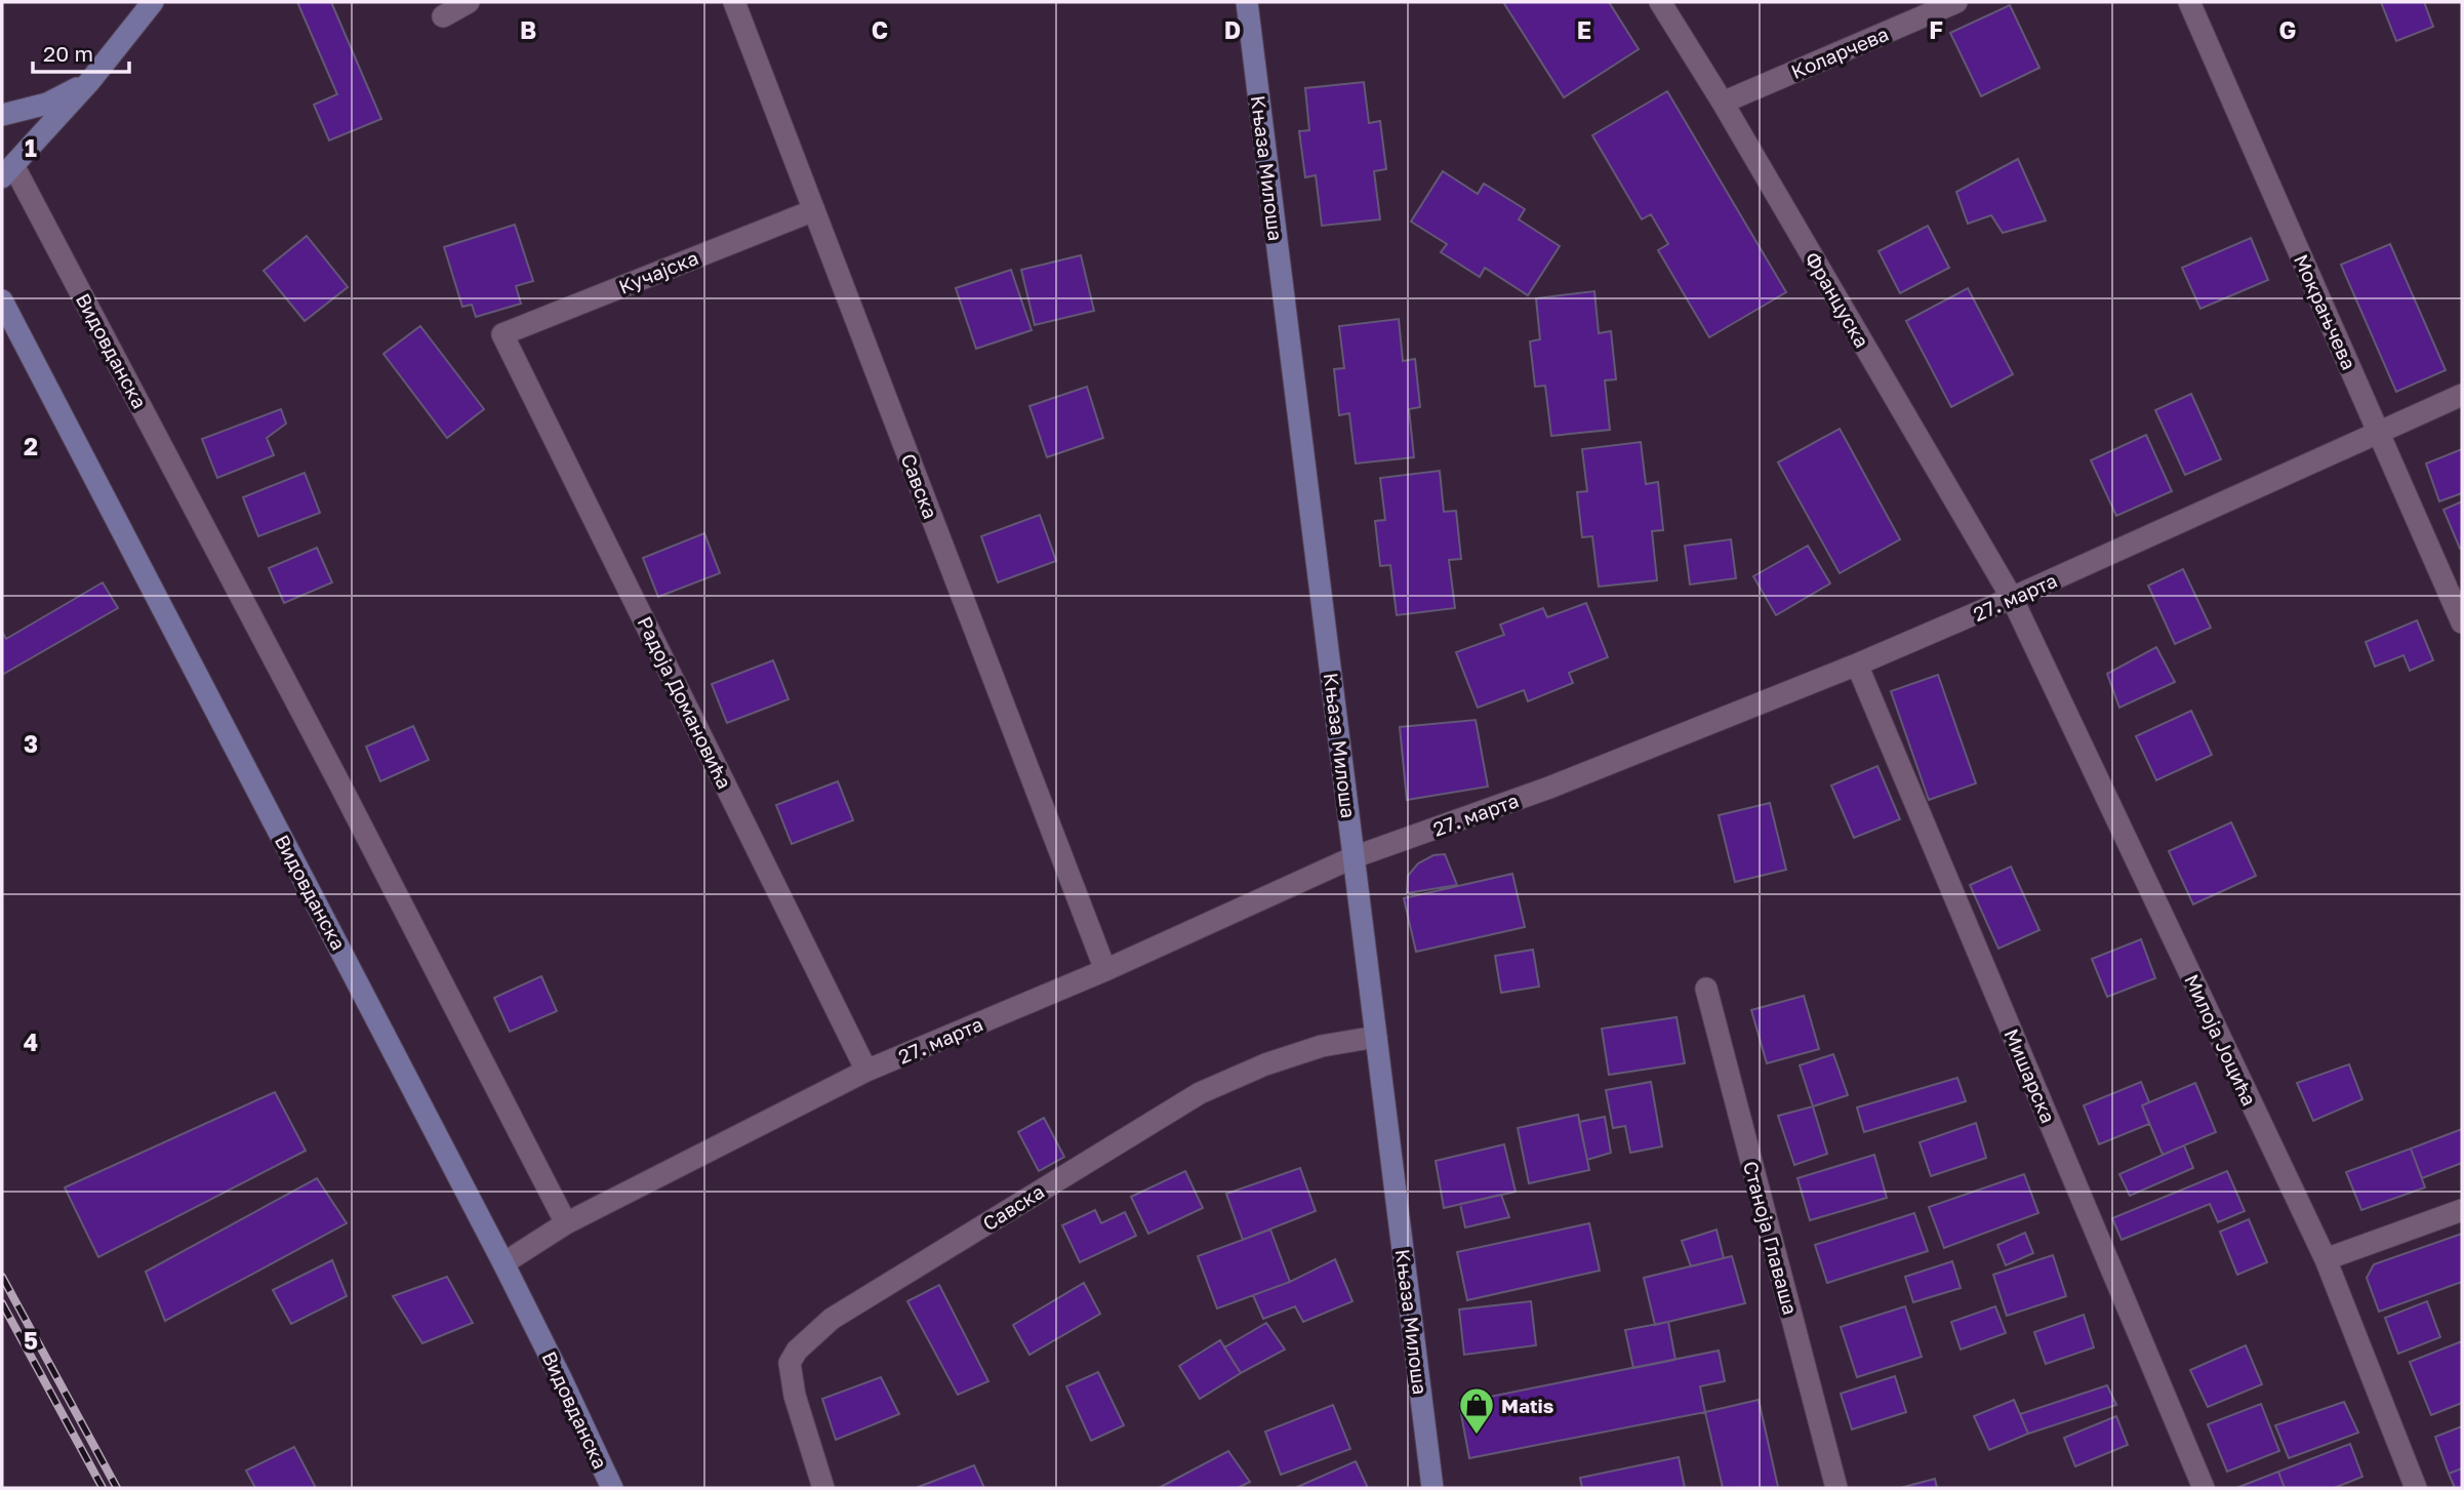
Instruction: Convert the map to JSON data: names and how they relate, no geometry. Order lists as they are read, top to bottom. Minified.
{"streets":{"main road":["Књаза Милоша","Видовданска"],"street":["Коларчева","Кучајска","Француска","Мокрањчева","Савска","27. марта","Радоја Домановића","Милоја Јоцића","Мишарска","Станоја Главаша"]},"crossings":[["Коларчева","Француска"],["Књаза Милоша","Савска"],["Књаза Милоша","27. марта"],["Кучајска","Савска"],["Кучајска","Радоја Домановића"],["Француска","27. марта"],["Француска","Милоја Јоцића"],["Мокрањчева","27. марта"],["Видовданска","27. марта"],["Савска","27. марта"],["27. марта","Радоја Домановића"],["27. марта","Милоја Јоцића"],["27. марта","Мишарска"]],"places":{"shop":["Matis"]},"scale_bar":"20 m","grid":{"columns":["B","C","D","E","F","G"],"rows":["1","2","3","4","5"]}}
